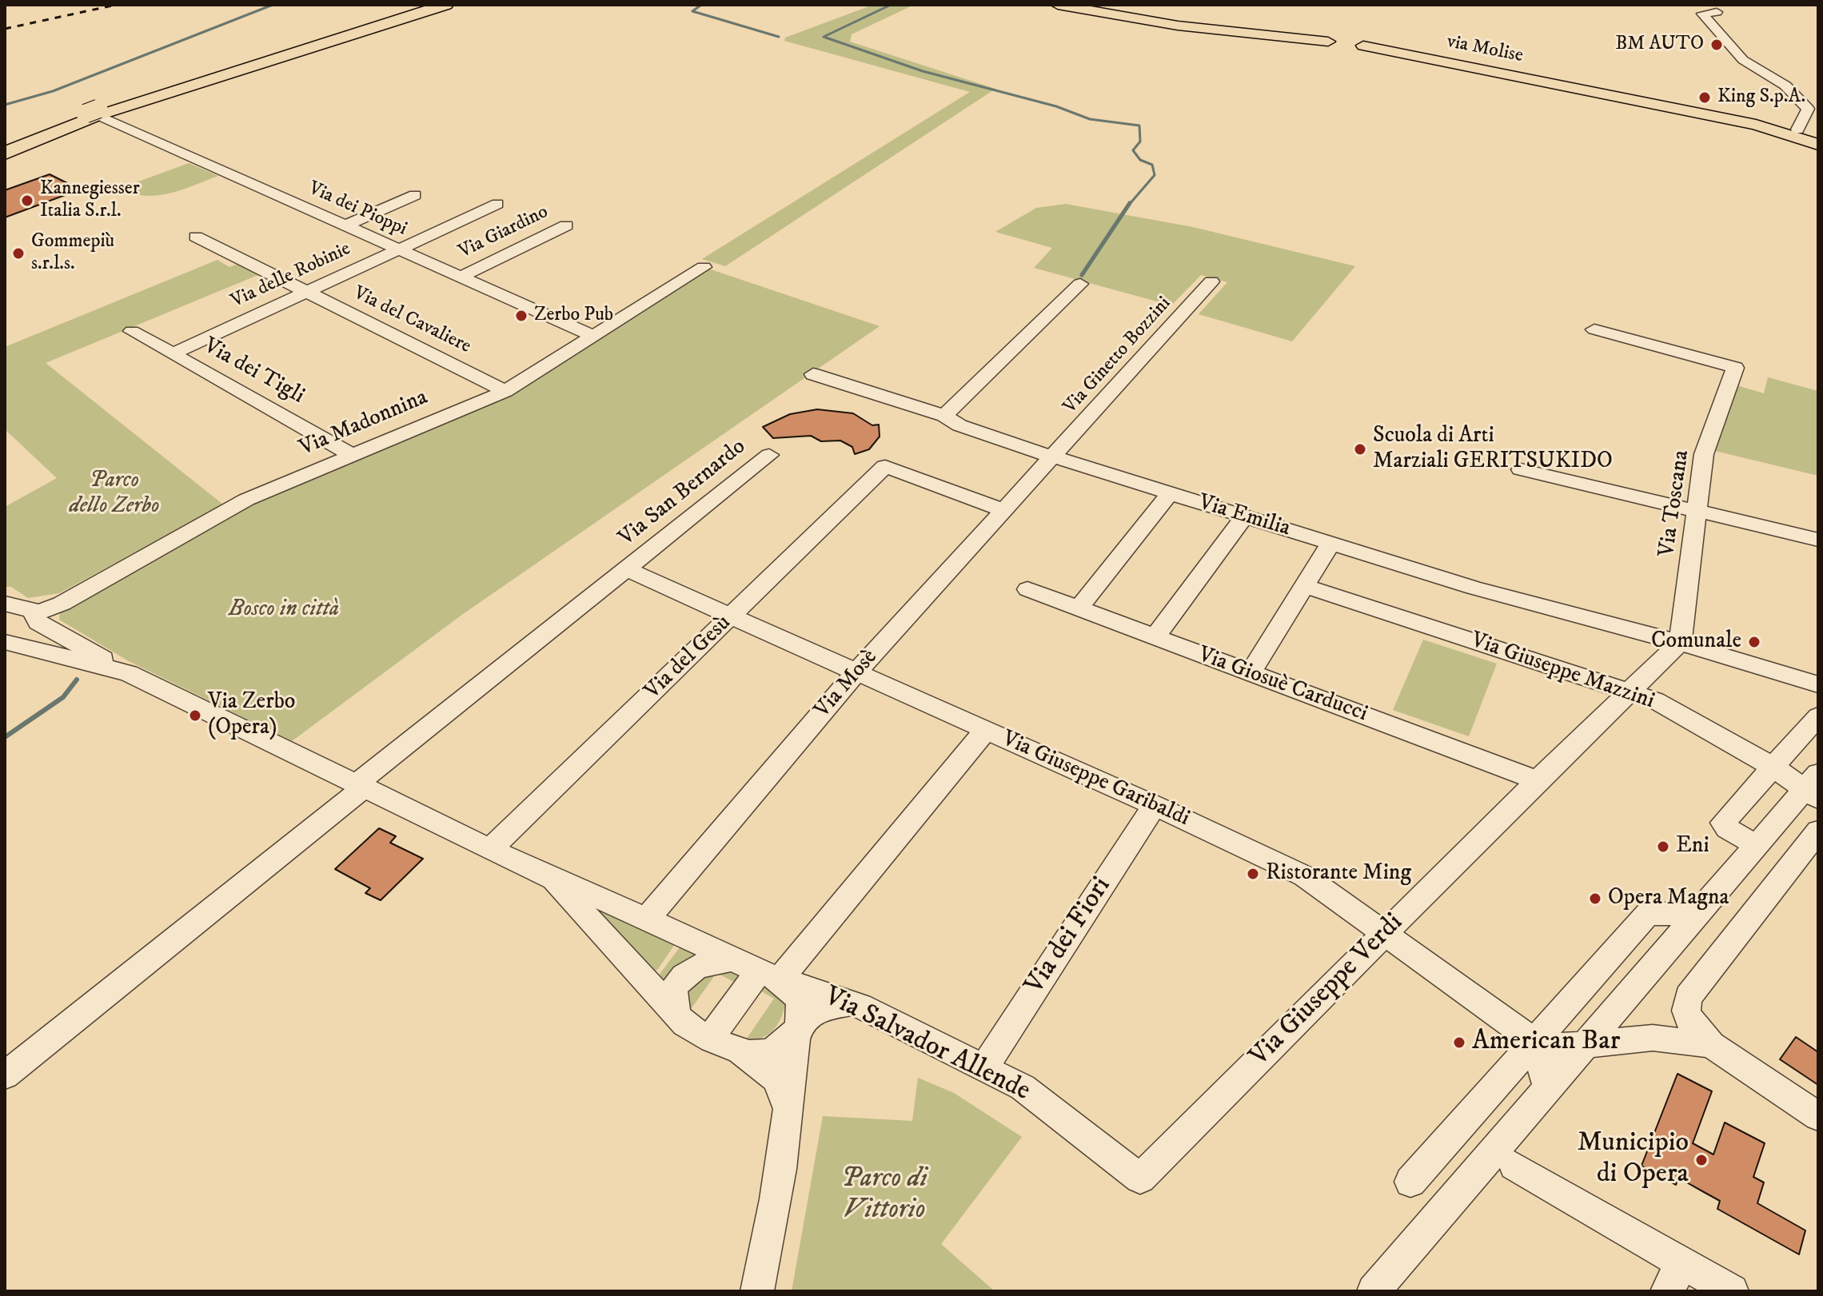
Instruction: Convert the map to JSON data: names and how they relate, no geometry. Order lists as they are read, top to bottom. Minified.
{"streets":{"main road":["via Molise"],"street":["Via dei Pioppi","Via Giardino","Via delle Robinie","Via del Cavaliere","Via Ginetto Bozzini","Via dei Tigli","Via Madonnina","Via San Bernardo","Via Toscana","Via Emilia","Via del Gesù","Via Giuseppe Mazzini","Via Mosè","Via Giosuè Carducci","Via Giuseppe Garibaldi","Via dei Fiori","Via Giuseppe Verdi","Via Salvador Allende"]},"crossings":[["Via dei Pioppi","Via Giardino"],["Via dei Pioppi","Via delle Robinie"],["Via dei Pioppi","Via Madonnina"],["Via delle Robinie","Via del Cavaliere"],["Via delle Robinie","Via dei Tigli"],["Via del Cavaliere","Via Madonnina"],["Via Ginetto Bozzini","Via Emilia"],["Via Ginetto Bozzini","Via Mosè"],["Via dei Tigli","Via Madonnina"],["Via San Bernardo","Via Giuseppe Garibaldi"],["Via Toscana","Via Emilia"],["Via Toscana","Via Giuseppe Verdi"],["Via Emilia","Via Mosè"],["Via Emilia","Via Giuseppe Verdi"],["Via del Gesù","Via Mosè"],["Via del Gesù","Via Giuseppe Garibaldi"],["Via Giuseppe Mazzini","Via Giuseppe Verdi"],["Via Mosè","Via Giuseppe Garibaldi"],["Via Mosè","Via Salvador Allende"],["Via Giosuè Carducci","Via Giuseppe Verdi"],["Via Giuseppe Garibaldi","Via dei Fiori"],["Via Giuseppe Garibaldi","Via Giuseppe Verdi"],["Via dei Fiori","Via Salvador Allende"],["Via Giuseppe Verdi","Via Salvador Allende"]],"parks":["Parco dello Zerbo","Bosco in città","Parco di Vittorio"],"places":["BM AUTO","King S.p.A.","Kannegiesser Italia S.r.l.","Gommepiù s.r.l.s.","Zerbo Pub","Scuola di Arti Marziali GERITSUKIDO","Comunale","Via Zerbo (Opera)","Eni","Ristorante Ming","Opera Magna","American Bar","Municipio di Opera"]}
